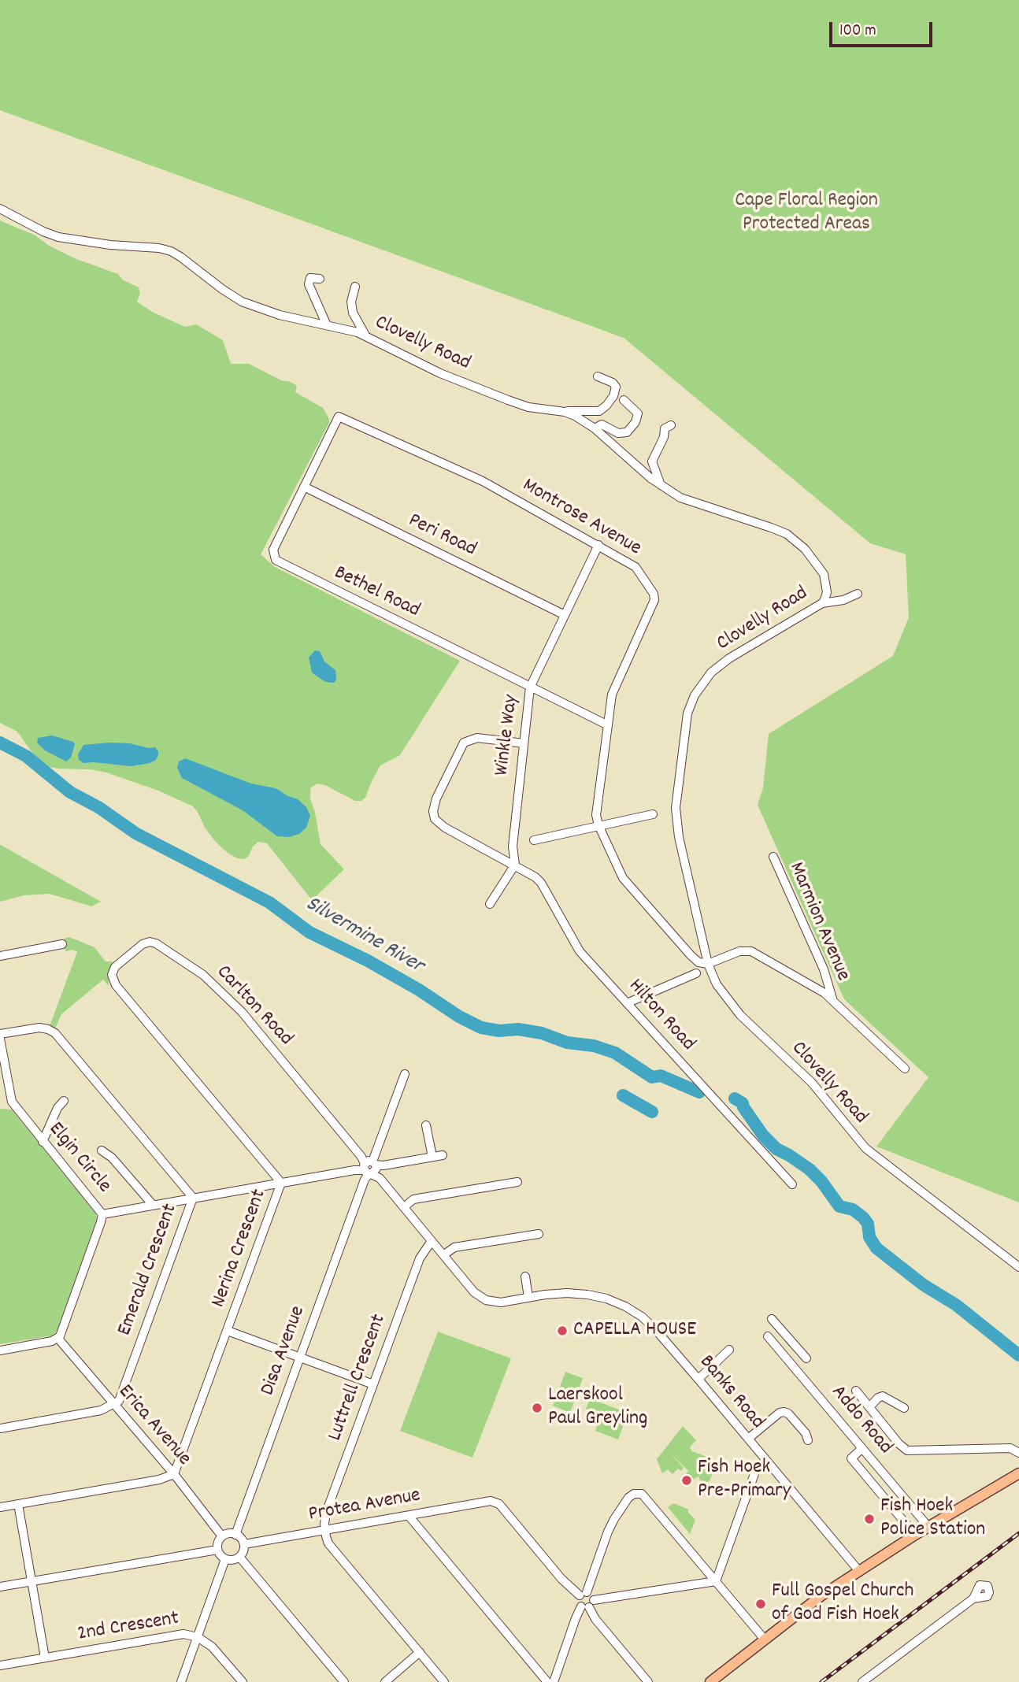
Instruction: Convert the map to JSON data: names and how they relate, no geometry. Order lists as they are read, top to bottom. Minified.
{"streets":{"street":["Clovelly Road","Montrose Avenue","Peri Road","Bethel Road","Winkle Way","Marmion Avenue","Carlton Road","Hilton Road","Elgin Circle","Nerina Crescent","Emerald Crescent","Disa Avenue","Luttrell Crescent","Banks Road","Addo Road","Erica Avenue","Protea Avenue","2nd Crescent"]},"crossings":[["Clovelly Road","Montrose Avenue"],["Montrose Avenue","Bethel Road"],["Montrose Avenue","Winkle Way"],["Peri Road","Bethel Road"],["Peri Road","Winkle Way"],["Bethel Road","Winkle Way"],["Winkle Way","Hilton Road"],["Carlton Road","Nerina Crescent"],["Carlton Road","Disa Avenue"],["Carlton Road","Luttrell Crescent"],["Carlton Road","Banks Road"],["Elgin Circle","Erica Avenue"],["Nerina Crescent","Erica Avenue"],["Emerald Crescent","Erica Avenue"],["Disa Avenue","Erica Avenue"],["Disa Avenue","Protea Avenue"],["Luttrell Crescent","Protea Avenue"],["Erica Avenue","Protea Avenue"]],"water":["Silvermine River"],"parks":["Cape Floral Region Protected Areas"],"places":["CAPELLA HOUSE","Laerskool Paul Greyling","Fish Hoek Pre-Primary","Fish Hoek Police Station","Full Gospel Church of God Fish Hoek"],"scale_bar":"100 m"}
